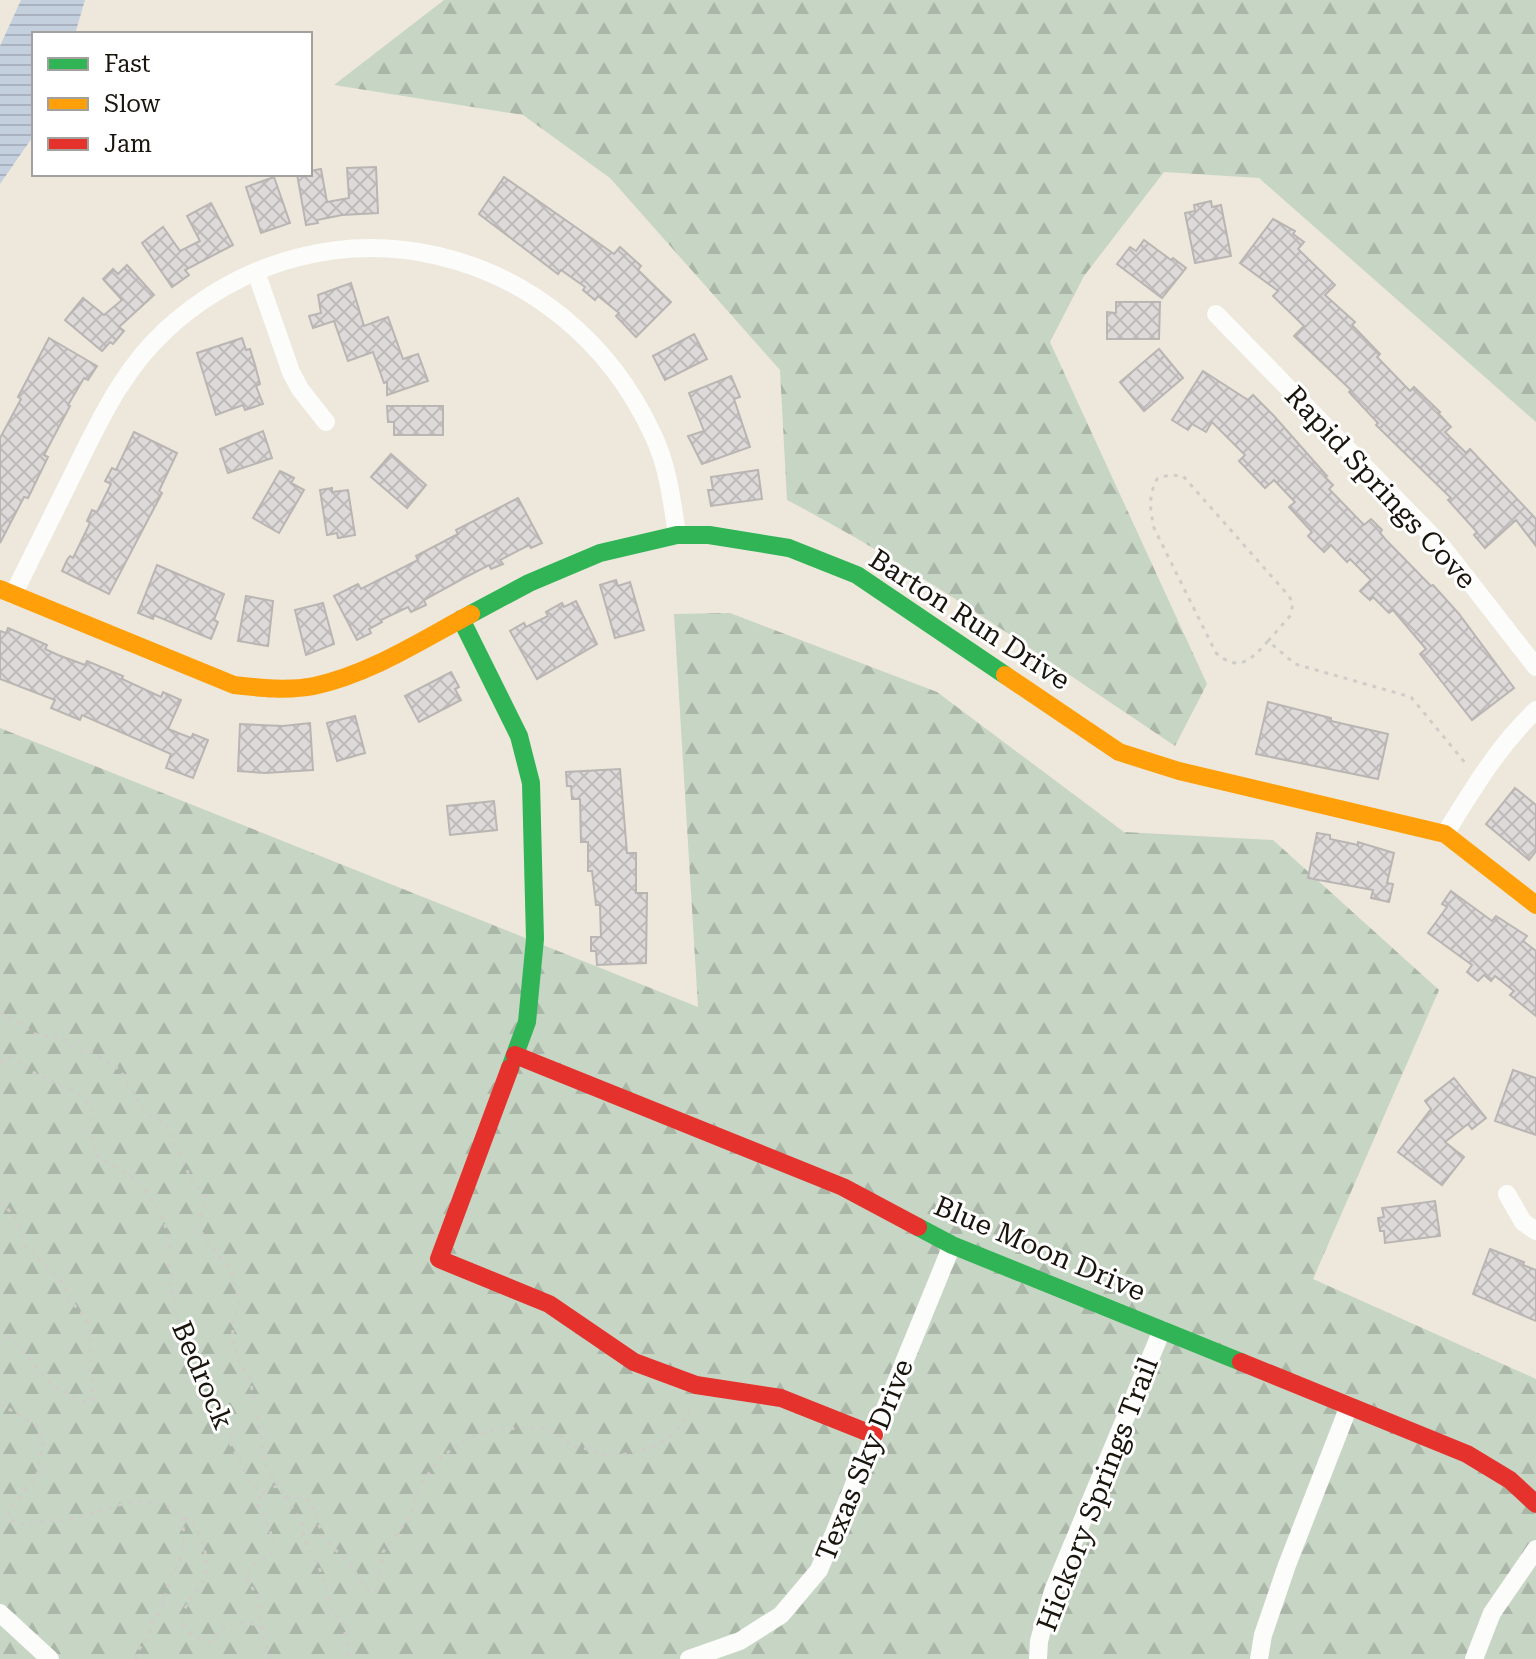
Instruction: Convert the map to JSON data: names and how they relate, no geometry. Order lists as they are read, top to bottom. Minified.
{"streets":{"street":["Rapid Springs Cove","Barton Run Drive","Blue Moon Drive","Texas Sky Drive","Hickory Springs Trail"],"path":["Bedrock"]},"crossings":[["Blue Moon Drive","Texas Sky Drive"],["Blue Moon Drive","Hickory Springs Trail"]],"legend":["Fast","Slow","Jam"]}
